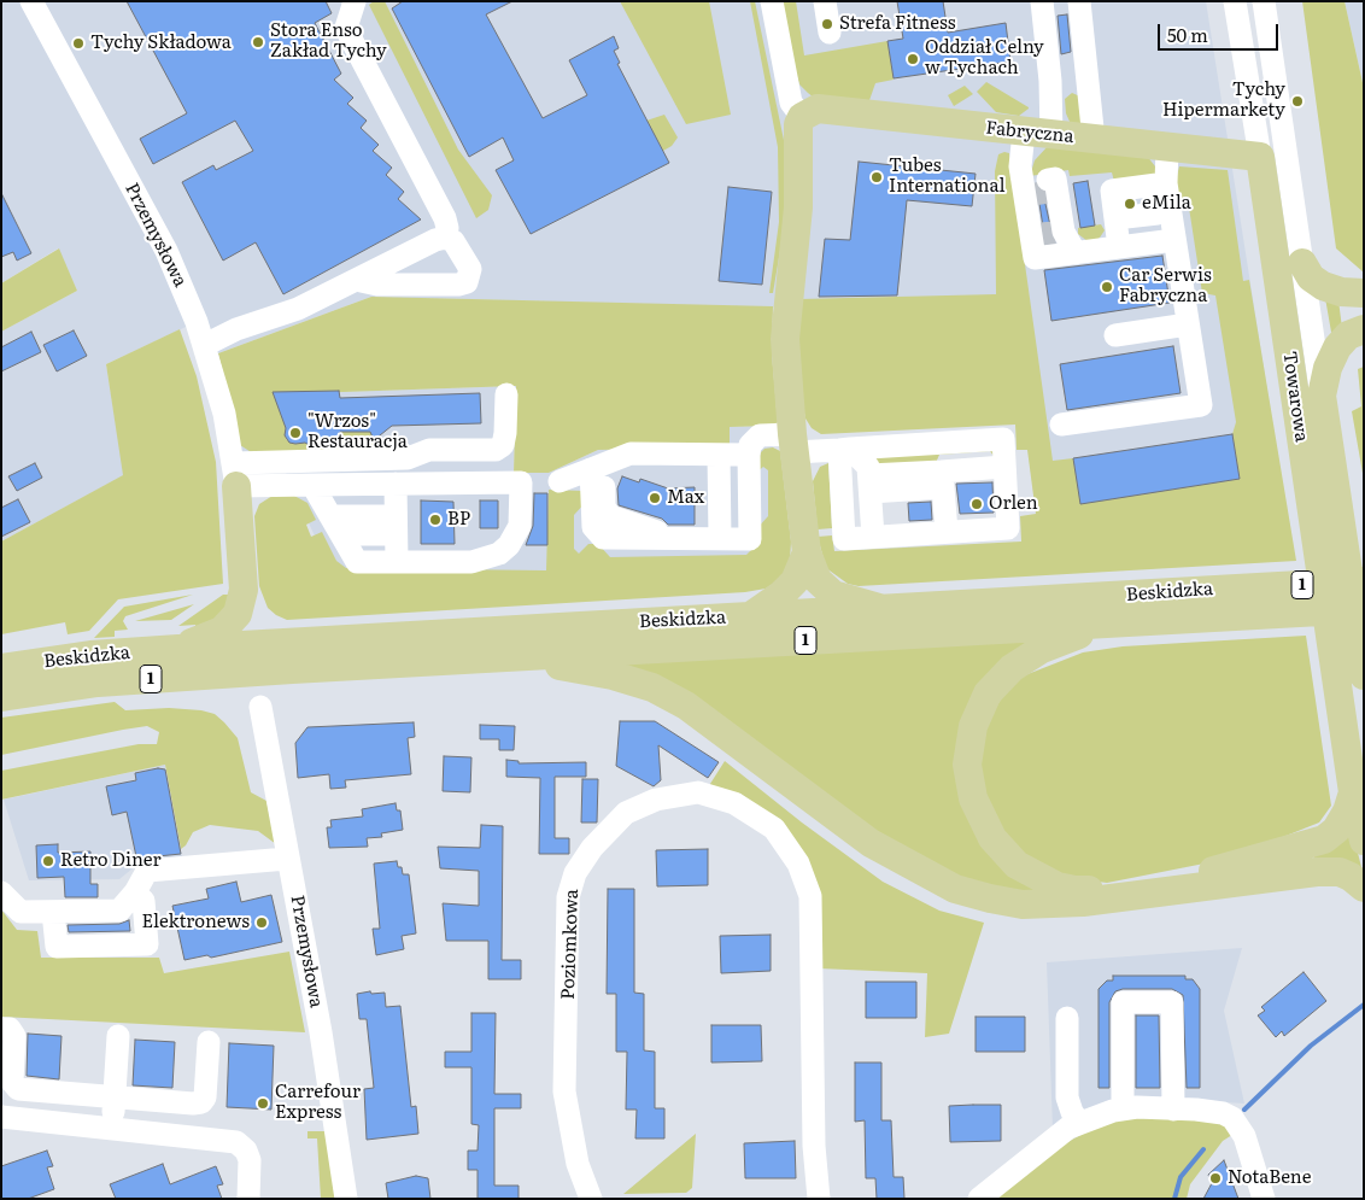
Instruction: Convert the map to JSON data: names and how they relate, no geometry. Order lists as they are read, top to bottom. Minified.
{"streets":{"main road":["Fabryczna","Towarowa","1","Beskidzka"],"street":["Przemysłowa","Poziomkowa"]},"crossings":[["Fabryczna","Towarowa"]],"places":["Strefa Fitness","Stora Enso Zakład Tychy","Tychy Składowa","Oddział Celny w Tychach","Tychy Hipermarkety","Tubes International","eMila","Car Serwis Fabryczna","\"Wrzos\" Restauracja","Max","Orlen","BP","Retro Diner","Elektronews","Carrefour Express","NotaBene"],"scale_bar":"50 m"}
